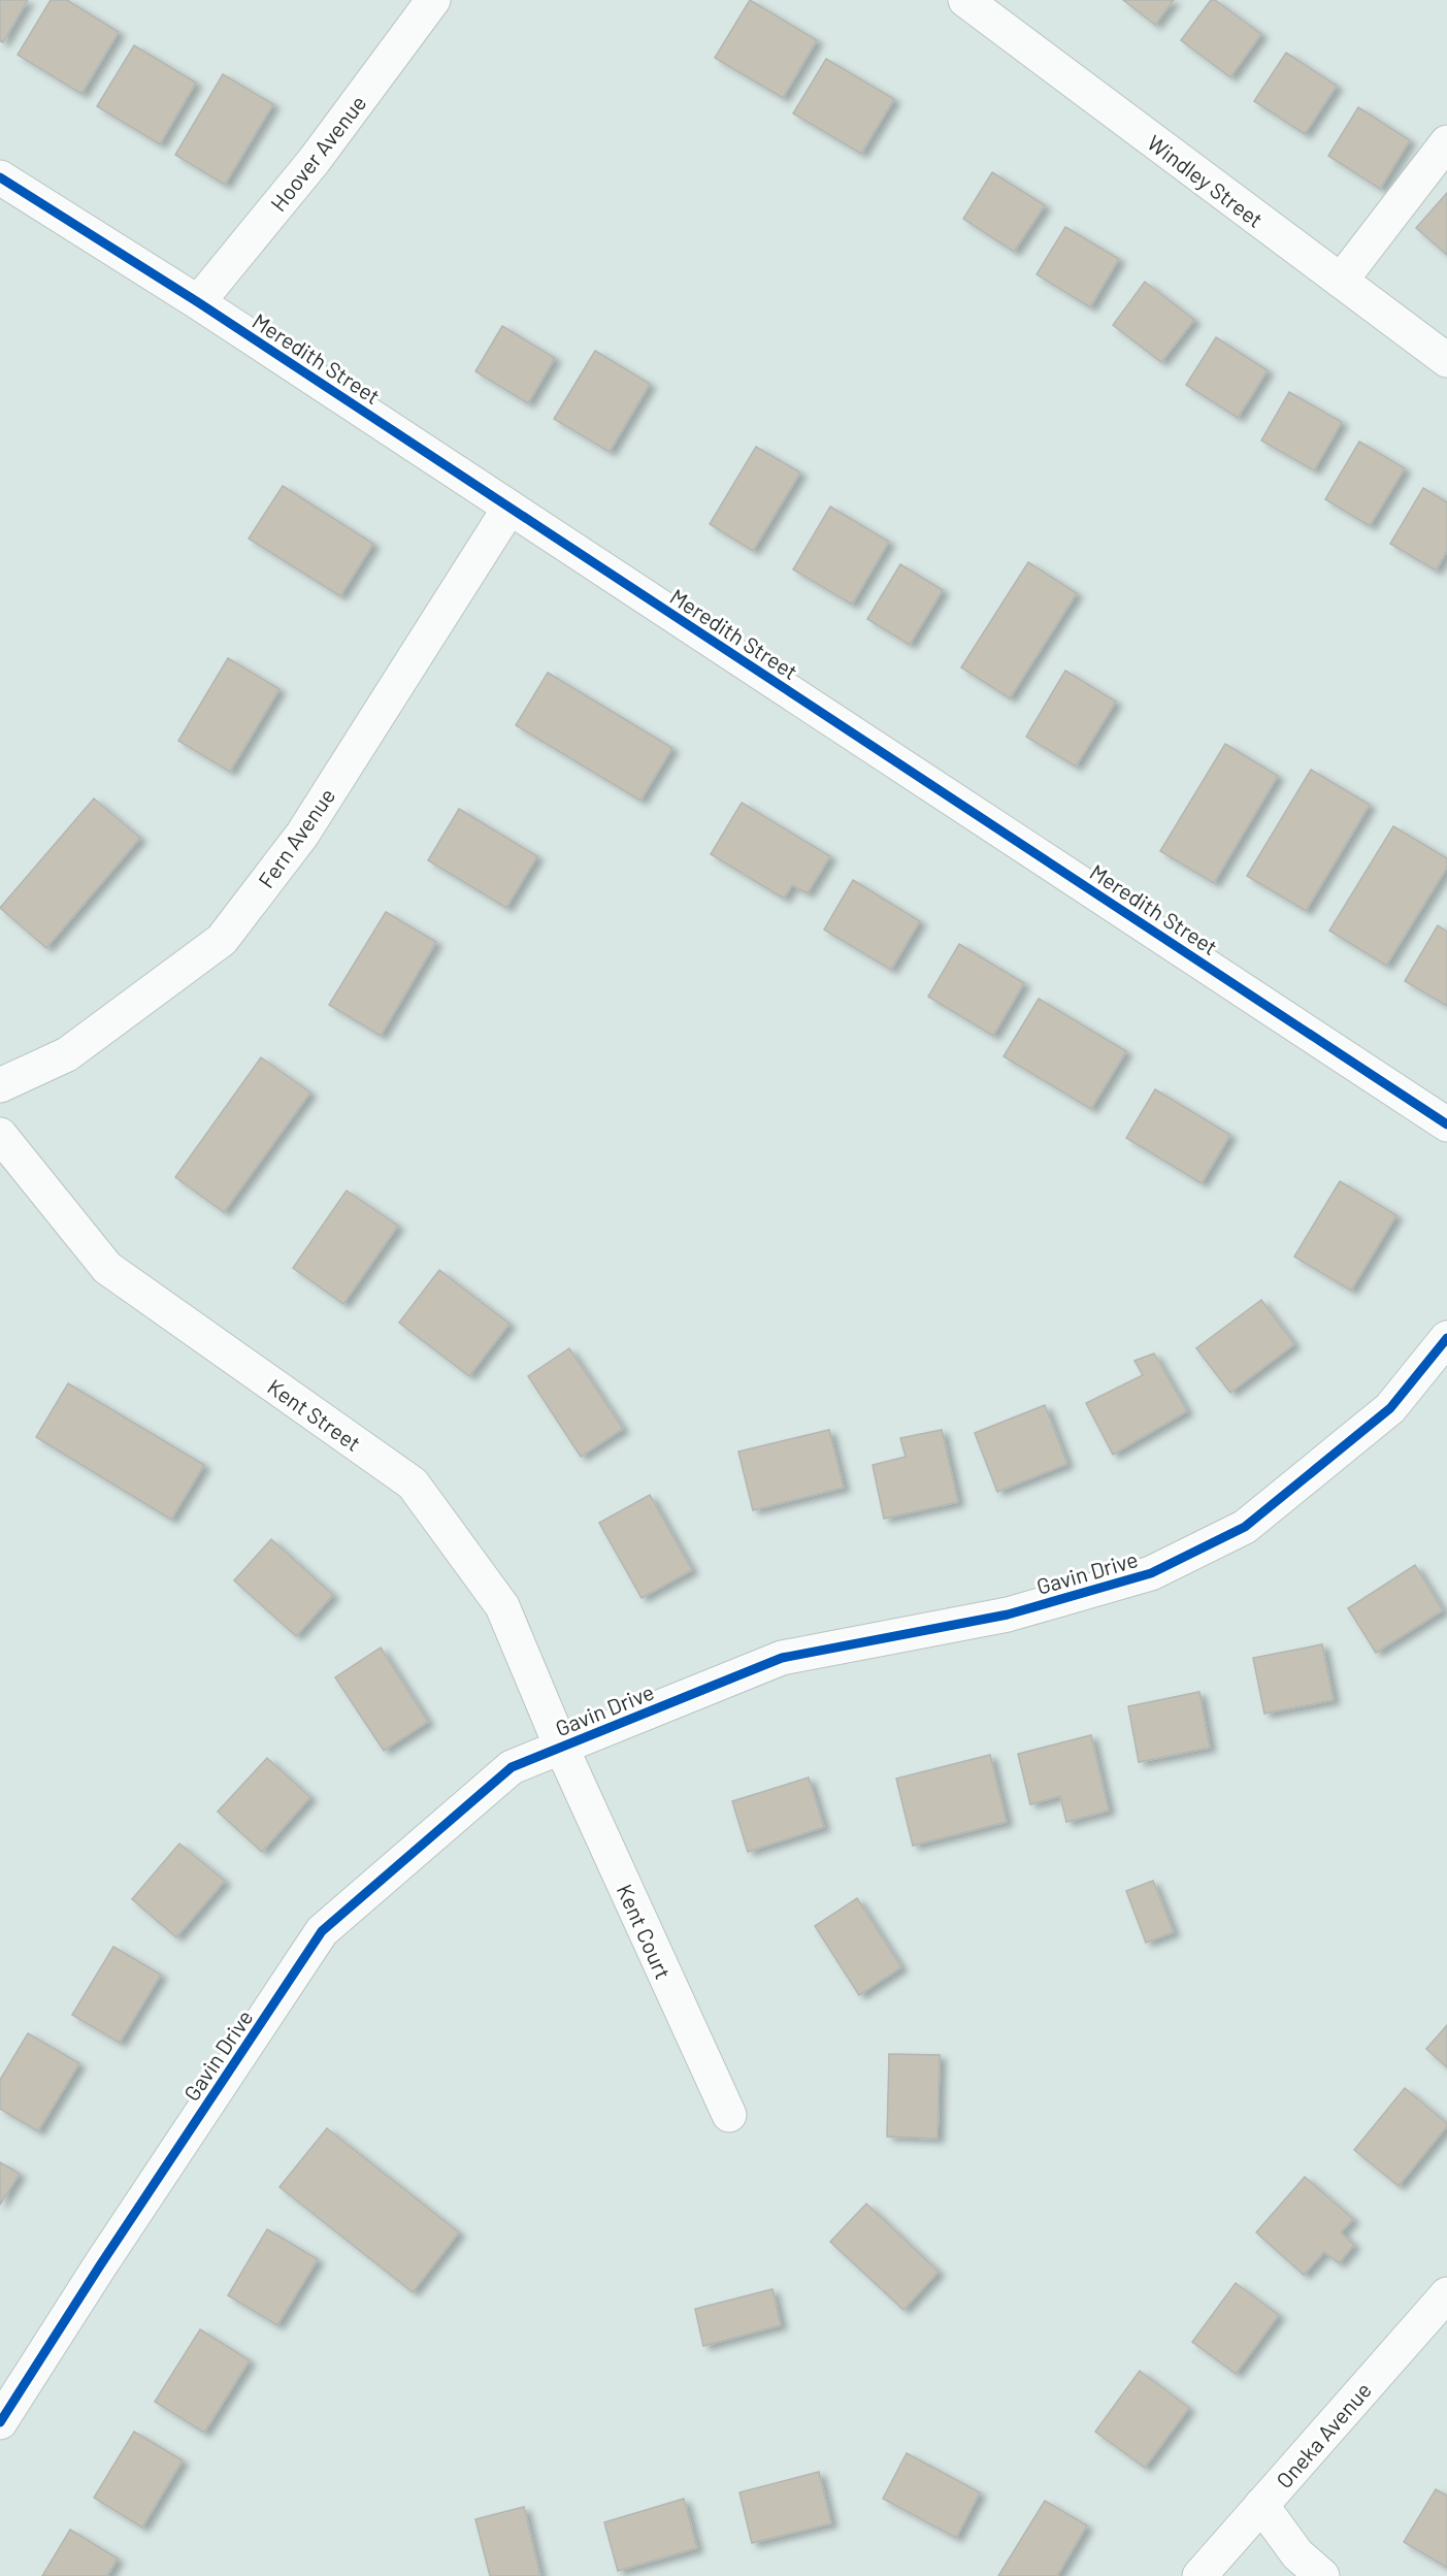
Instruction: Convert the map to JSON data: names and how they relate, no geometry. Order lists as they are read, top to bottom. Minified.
{"streets":{"street":["Hoover Avenue","Windley Street","Meredith Street","Fern Avenue","Kent Street","Gavin Drive","Kent Court","Oneka Avenue"]},"crossings":[["Hoover Avenue","Meredith Street"],["Meredith Street","Fern Avenue"],["Kent Street","Gavin Drive"],["Kent Street","Kent Court"],["Gavin Drive","Kent Court"]]}
